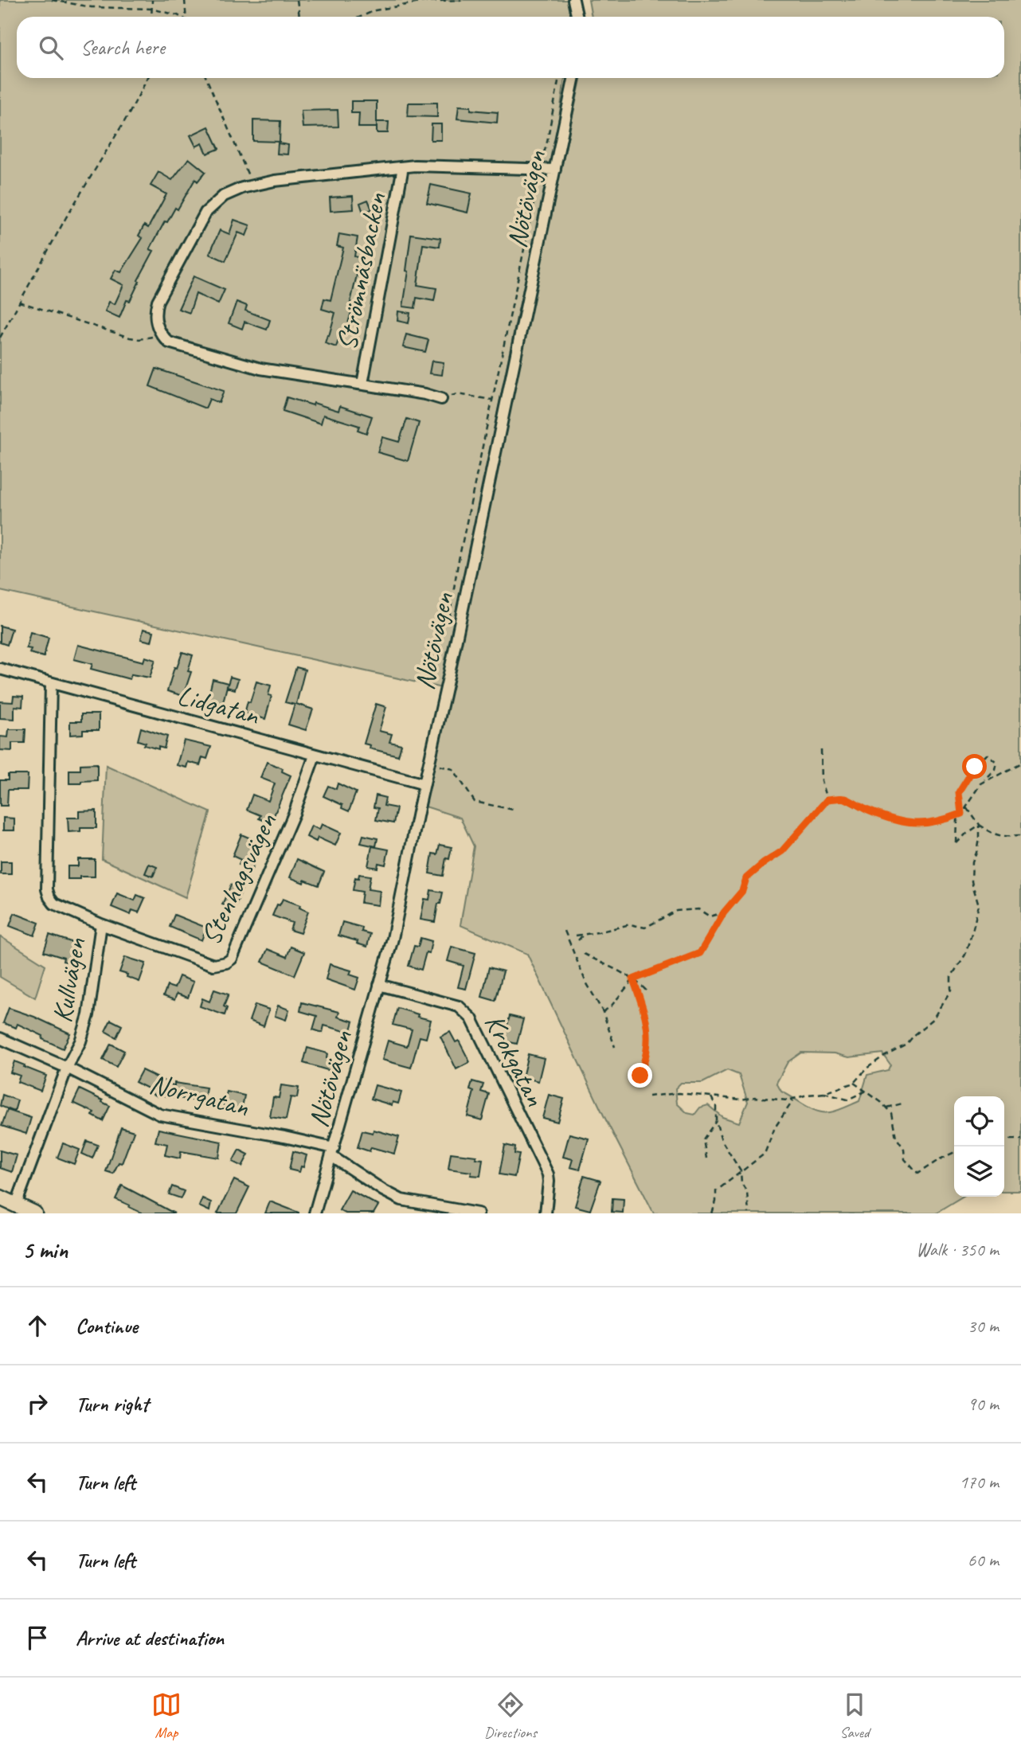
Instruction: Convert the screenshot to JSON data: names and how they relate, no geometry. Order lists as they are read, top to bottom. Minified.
{"streets":{"street":["Nötövägen","Strömnäsbacken","Lidgatan","Stenhagsvägen","Kullvägen","Krokgatan","Norrgatan"]},"crossings":[["Nötövägen","Strömnäsbacken"],["Nötövägen","Lidgatan"],["Nötövägen","Krokgatan"],["Nötövägen","Norrgatan"],["Lidgatan","Stenhagsvägen"],["Lidgatan","Kullvägen"],["Stenhagsvägen","Kullvägen"],["Kullvägen","Norrgatan"]],"page":{"search":"Search here","heading":["5 min","Walk · 350 m"],"list":[["Continue","30 m"],["Turn right","90 m"],["Turn left","170 m"],["Turn left","60 m"],"Arrive at destination"],"nav":["Map","Directions","Saved"]}}
